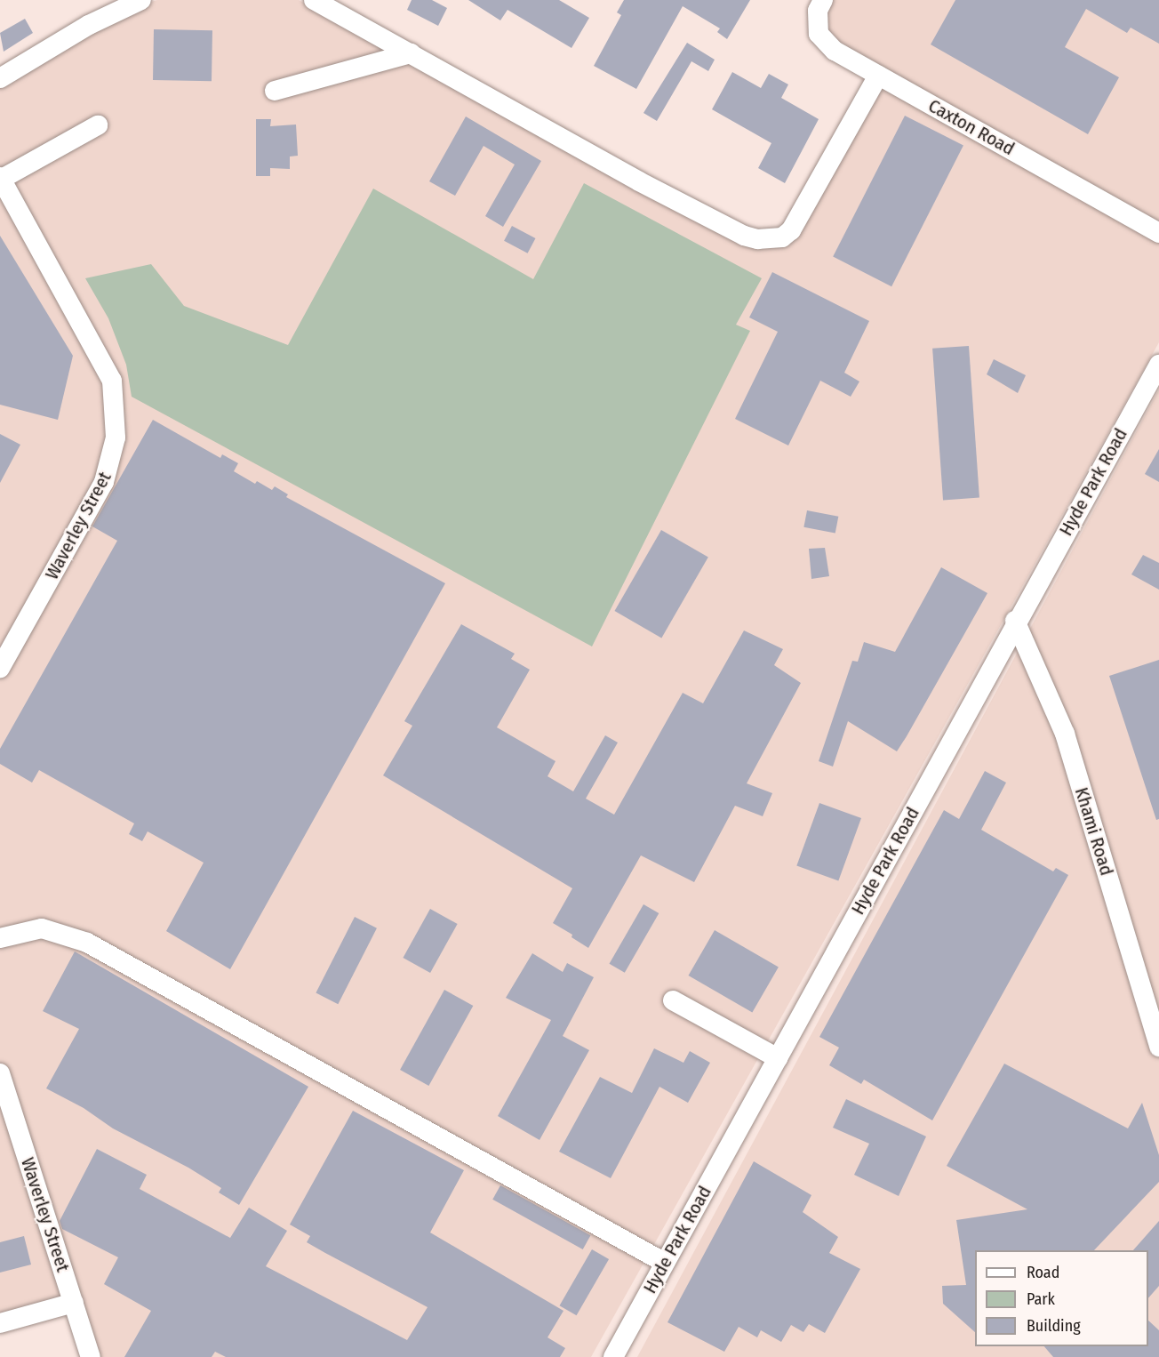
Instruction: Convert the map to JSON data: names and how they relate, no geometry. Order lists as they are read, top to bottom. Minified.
{"streets":{"street":["Caxton Road","Hyde Park Road","Waverley Street","Khami Road"]},"crossings":[["Hyde Park Road","Khami Road"]],"legend":["Road","Park","Building"]}
